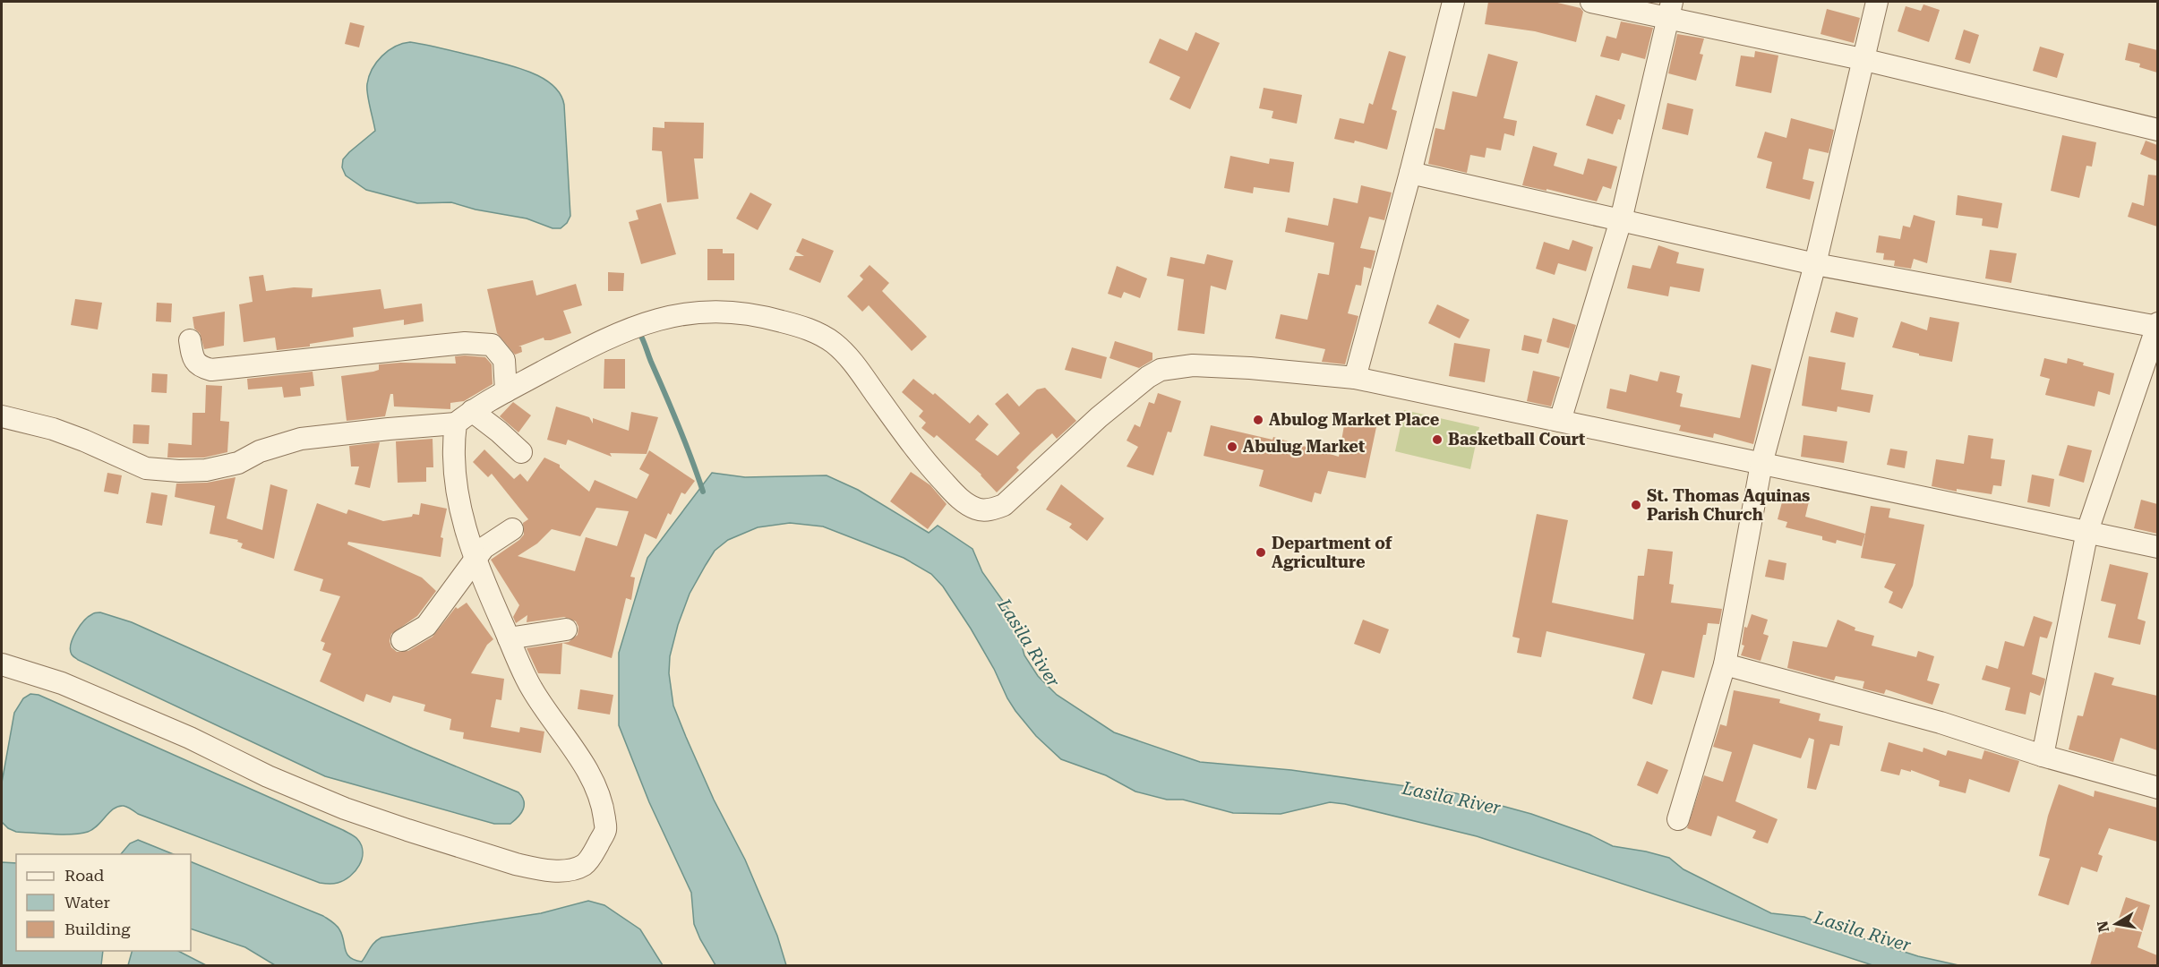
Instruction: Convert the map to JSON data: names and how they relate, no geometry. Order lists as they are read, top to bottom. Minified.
{"water":["Lasila River"],"places":["Abulog Market Place","Basketball Court","Abulug Market","St. Thomas Aquinas Parish Church","Department of Agriculture"],"legend":["Road","Water","Building"],"north":"left"}
